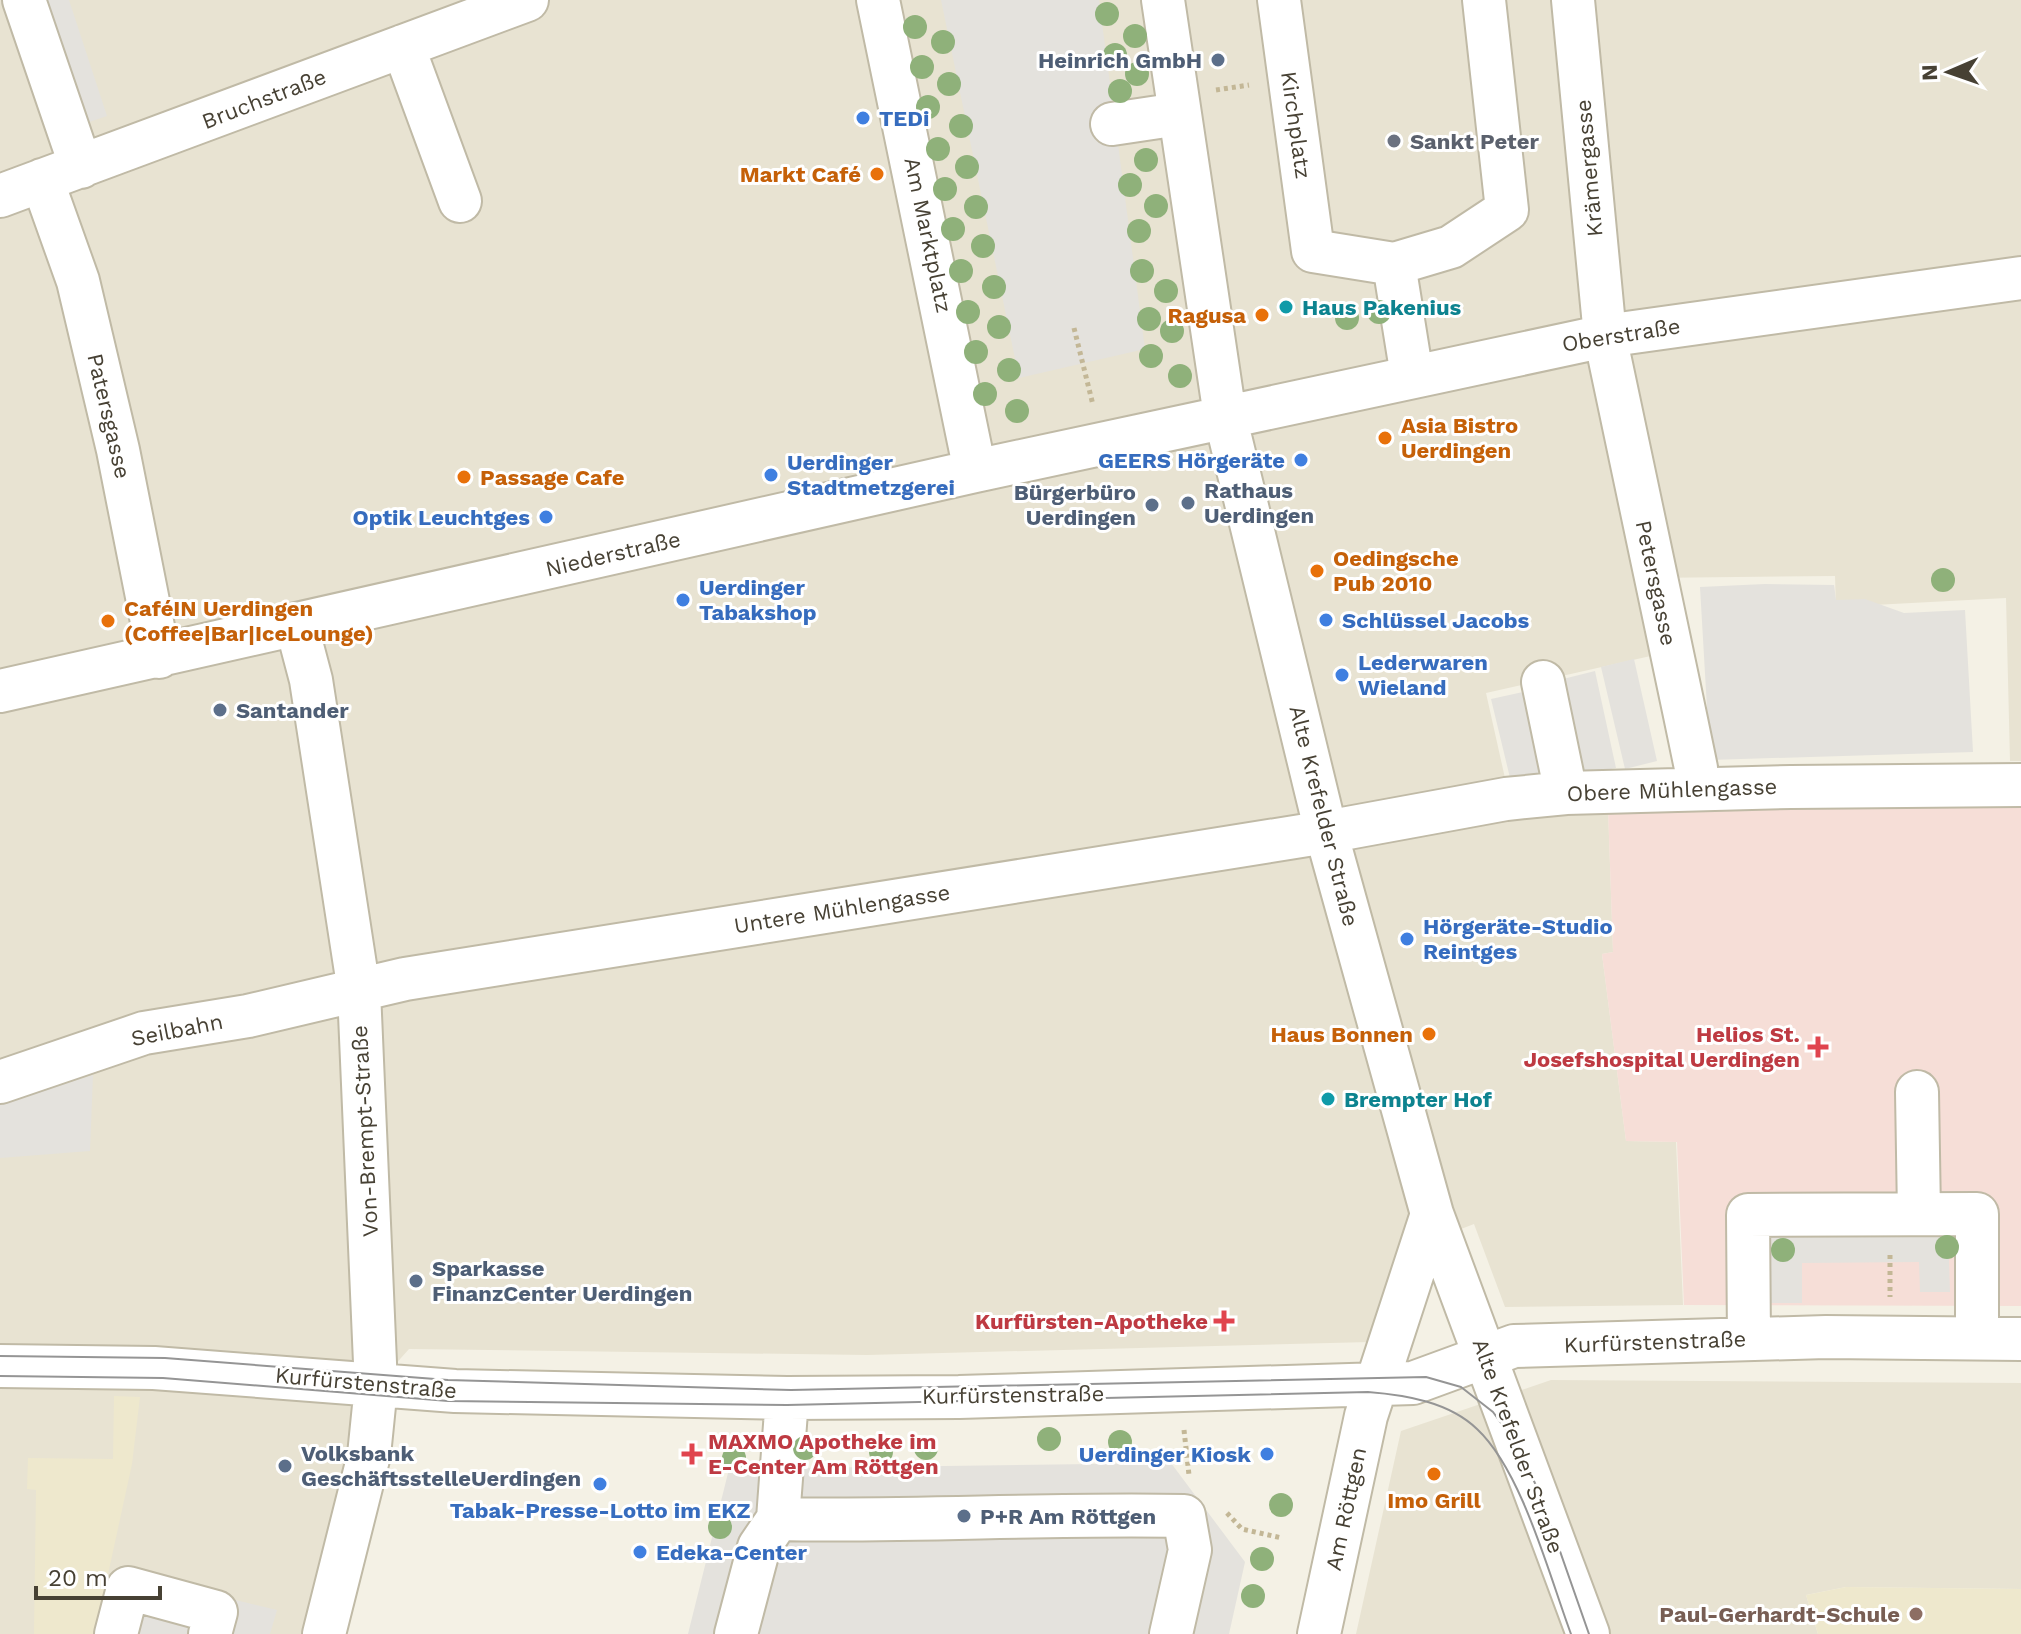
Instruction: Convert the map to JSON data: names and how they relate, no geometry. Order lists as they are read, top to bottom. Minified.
{"streets":{"street":["Bruchstraße","Kirchplatz","Krämergasse","Am Marktplatz","Oberstraße","Patersgasse","Niederstraße","Petersgasse","Obere Mühlengasse","Alte Krefelder Straße","Untere Mühlengasse","Seilbahn","Von-Brempt-Straße","Kurfürstenstraße","Am Röttgen"]},"crossings":[["Bruchstraße","Patersgasse"],["Krämergasse","Oberstraße"],["Krämergasse","Petersgasse"],["Am Marktplatz","Niederstraße"],["Oberstraße","Niederstraße"],["Oberstraße","Alte Krefelder Straße"],["Patersgasse","Niederstraße"],["Niederstraße","Alte Krefelder Straße"],["Niederstraße","Von-Brempt-Straße"],["Petersgasse","Obere Mühlengasse"],["Obere Mühlengasse","Alte Krefelder Straße"],["Obere Mühlengasse","Untere Mühlengasse"],["Alte Krefelder Straße","Untere Mühlengasse"],["Alte Krefelder Straße","Kurfürstenstraße"],["Untere Mühlengasse","Seilbahn"],["Untere Mühlengasse","Von-Brempt-Straße"],["Seilbahn","Von-Brempt-Straße"],["Von-Brempt-Straße","Kurfürstenstraße"],["Kurfürstenstraße","Am Röttgen"]],"places":{"other":["Heinrich GmbH","TEDi","Sankt Peter","Markt Café","Haus Pakenius","Ragusa","Asia Bistro Uerdingen","GEERS Hörgeräte","Uerdinger Stadtmetzgerei","Passage Cafe","Rathaus Uerdingen","Bürgerbüro Uerdingen","Optik Leuchtges","Oedingsche Pub 2010","Uerdinger Tabakshop","Schlüssel Jacobs","CaféIN Uerdingen (Coffee|Bar|IceLounge)","Lederwaren Wieland","Santander","Hörgeräte-Studio Reintges","Haus Bonnen","Brempter Hof","Sparkasse FinanzCenter Uerdingen","Uerdinger Kiosk","Volksbank GeschäftsstelleUerdingen","Imo Grill","Tabak-Presse-Lotto im EKZ","P+R Am Röttgen","Edeka-Center","Paul-Gerhardt-Schule"],"health":["Helios St. Josefshospital Uerdingen","Kurfürsten-Apotheke","MAXMO Apotheke im E-Center Am Röttgen"]},"scale_bar":"20 m","north":"left"}
